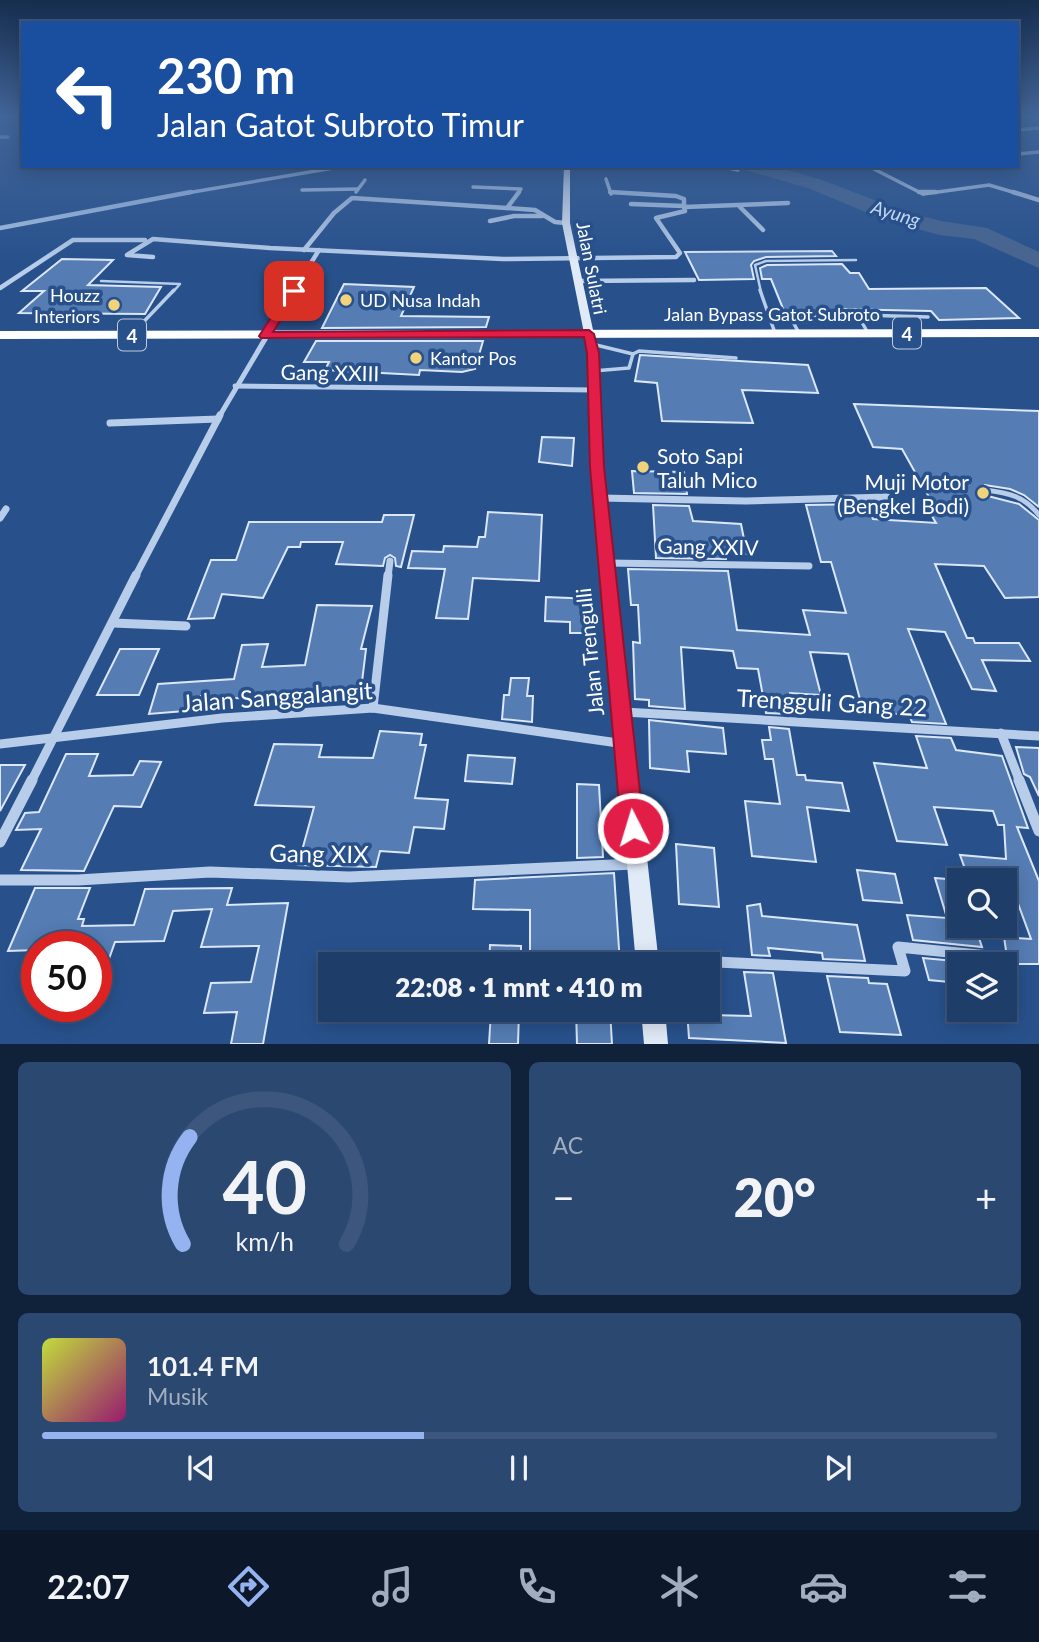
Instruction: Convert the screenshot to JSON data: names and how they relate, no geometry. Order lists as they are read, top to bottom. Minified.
{"streets":{"highway":["Jalan Bypass Gatot Subroto","4"],"main road":["Jalan Sulatri","Jalan Trengulli"],"street":["Gang XXIII","Gang XXIV","Jalan Sanggalangit","Trengguli Gang 22","Gang XIX"]},"crossings":[["Jalan Sulatri","Jalan Bypass Gatot Subroto"],["Jalan Sulatri","4"],["Jalan Sulatri","Jalan Trengulli"],["Jalan Bypass Gatot Subroto","4"],["Jalan Bypass Gatot Subroto","Jalan Trengulli"],["4","Jalan Trengulli"],["Gang XXIII","Jalan Trengulli"],["Gang XXIV","Jalan Trengulli"],["Jalan Trengulli","Jalan Sanggalangit"],["Jalan Trengulli","Trengguli Gang 22"],["Jalan Trengulli","Gang XIX"]],"water":["Ayung"],"places":["UD Nusa Indah","Houzz Interiors","Kantor Pos","Soto Sapi Taluh Mico","Muji Motor (Bengkel Bodi)"],"page":{"turn":["230 m","Jalan Gatot Subroto Timur"],"limit":"50","trip":"22:08 · 1 mnt · 410 m","tile":"AC","heat":["−","20°","+"],"song":["101.4 FM","Musik"],"tabs":"22:07","gauge":["40","km/h"]}}
